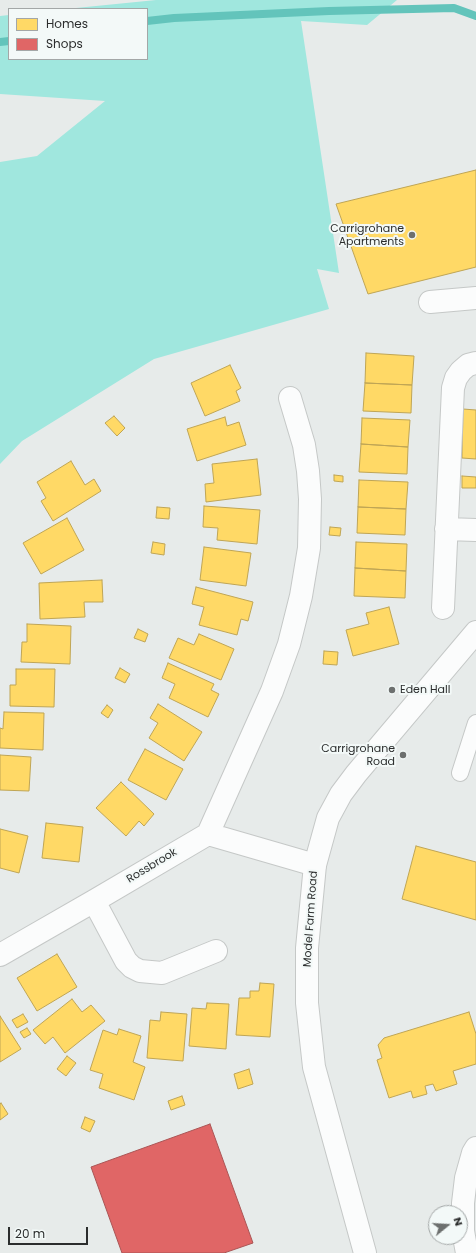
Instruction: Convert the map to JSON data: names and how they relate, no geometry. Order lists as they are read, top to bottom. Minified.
{"streets":{"street":["Rossbrook","Model Farm Road"]},"places":["Carrigrohane Apartments","Eden Hall","Carrigrohane Road"],"legend":["Homes","Shops"],"scale_bar":"20 m","north":"right"}
